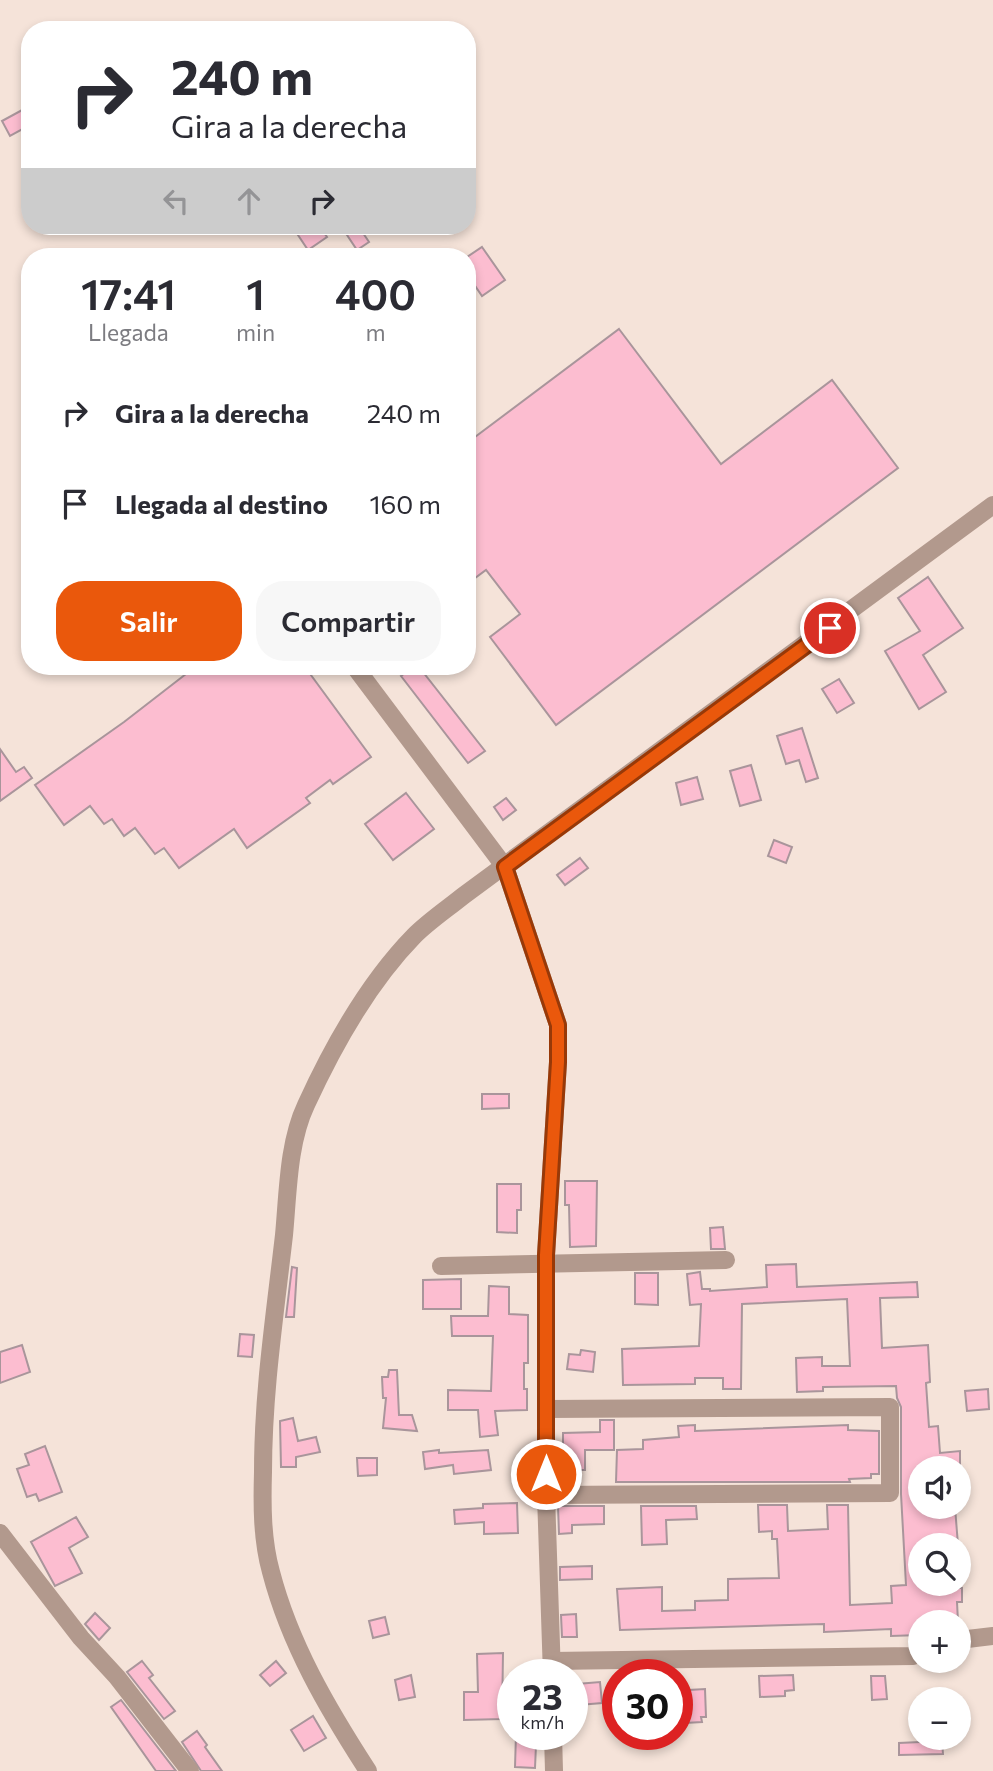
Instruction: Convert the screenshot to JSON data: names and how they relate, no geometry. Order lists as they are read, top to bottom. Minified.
{"page":{"turn":["240 m","Gira a la derecha"],"eta":["17:41","Llegada","1","min","400","m"],"list":[{"name":"Gira a la derecha","value":"240 m"},{"name":"Llegada al destino","value":"160 m"}],"buttons":["Salir","Compartir"],"map_buttons":["+","−"],"speed":"23 km/h","limit":"30"}}
